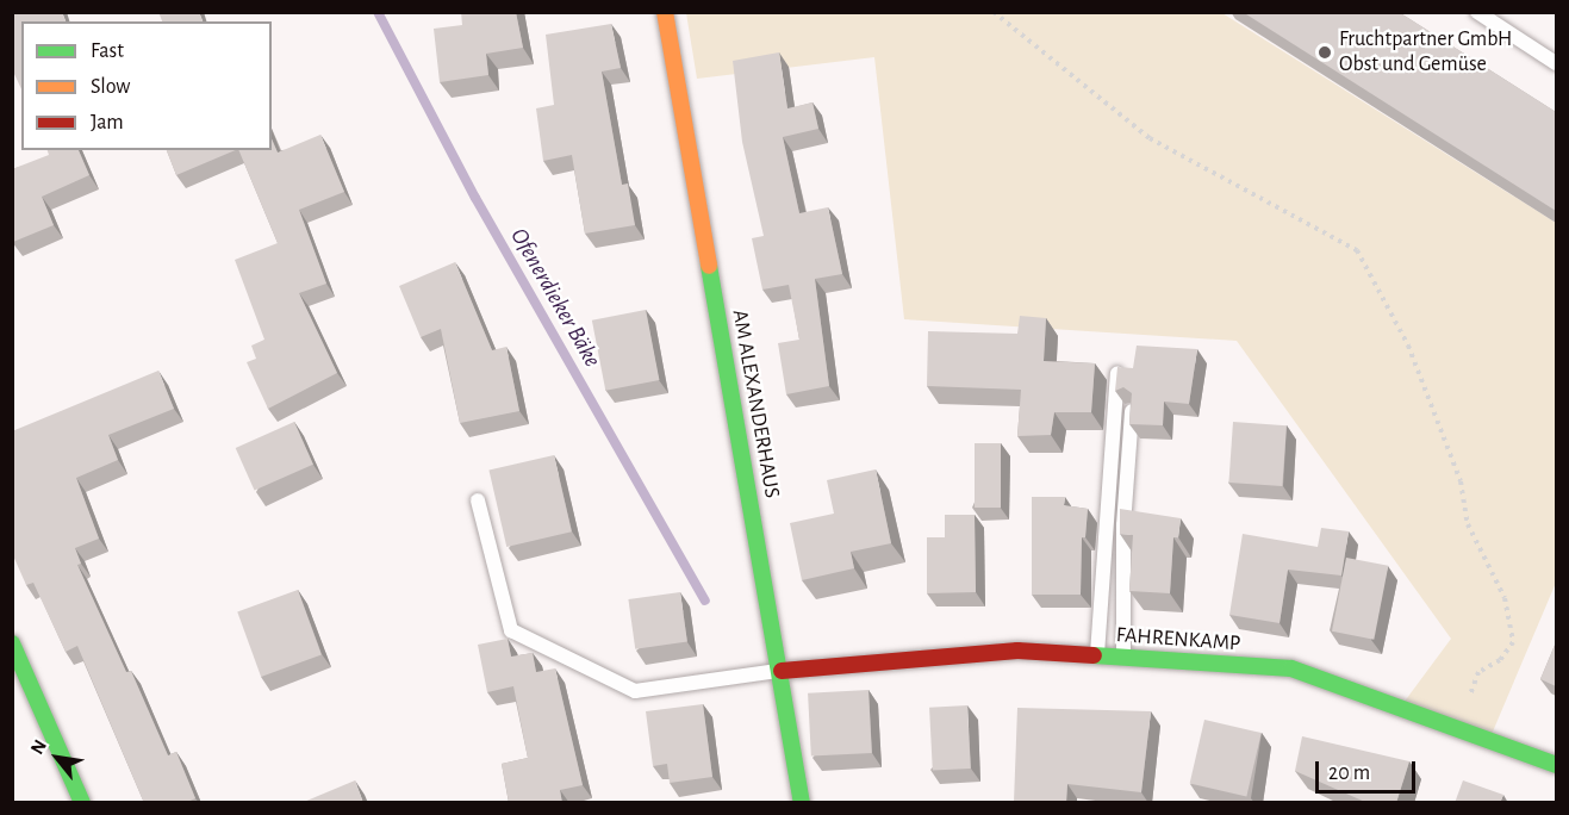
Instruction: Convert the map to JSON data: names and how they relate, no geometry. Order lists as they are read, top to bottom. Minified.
{"streets":{"street":["AM ALEXANDERHAUS","FAHRENKAMP"]},"crossings":[["AM ALEXANDERHAUS","FAHRENKAMP"]],"water":["Ofenerdieker Bäke"],"places":["Fruchtpartner GmbH Obst und Gemüse"],"legend":["Fast","Slow","Jam"],"scale_bar":"20 m","north":"top left"}
